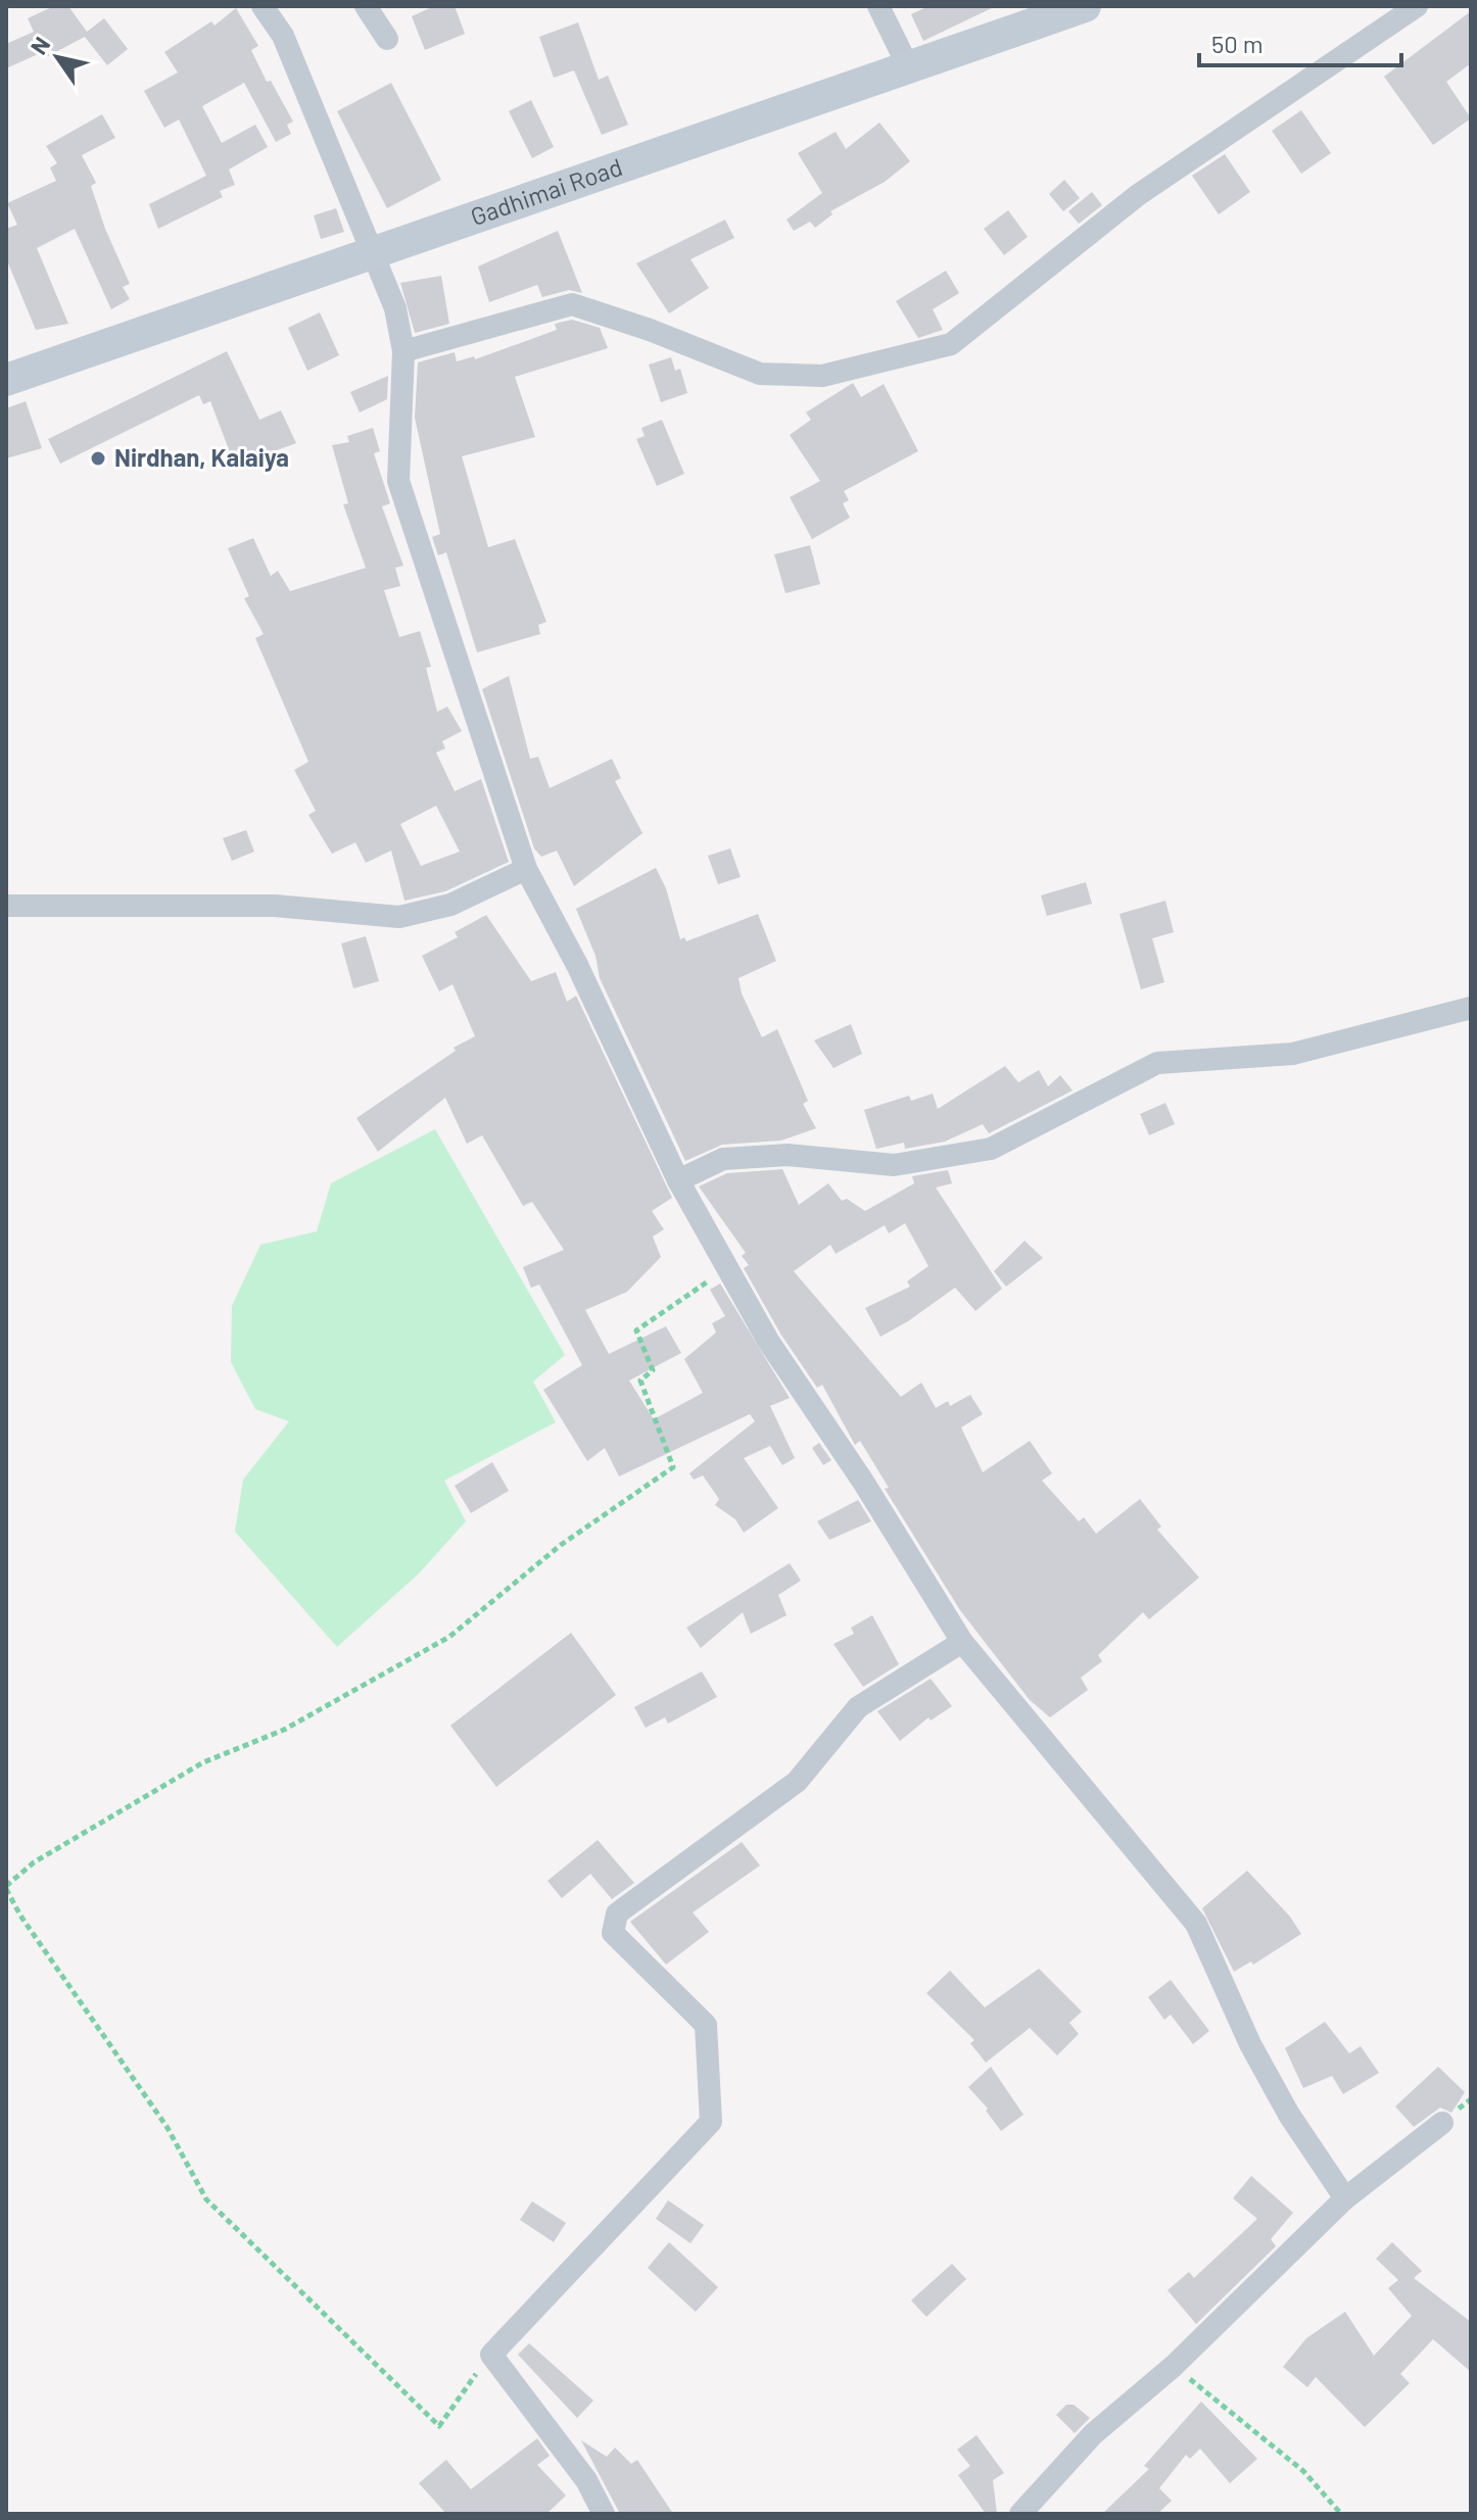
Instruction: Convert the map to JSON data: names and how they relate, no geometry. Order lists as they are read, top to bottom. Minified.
{"streets":{"street":["Gadhimai Road"]},"places":["Nirdhan, Kalaiya"],"scale_bar":"50 m","north":"top left"}
